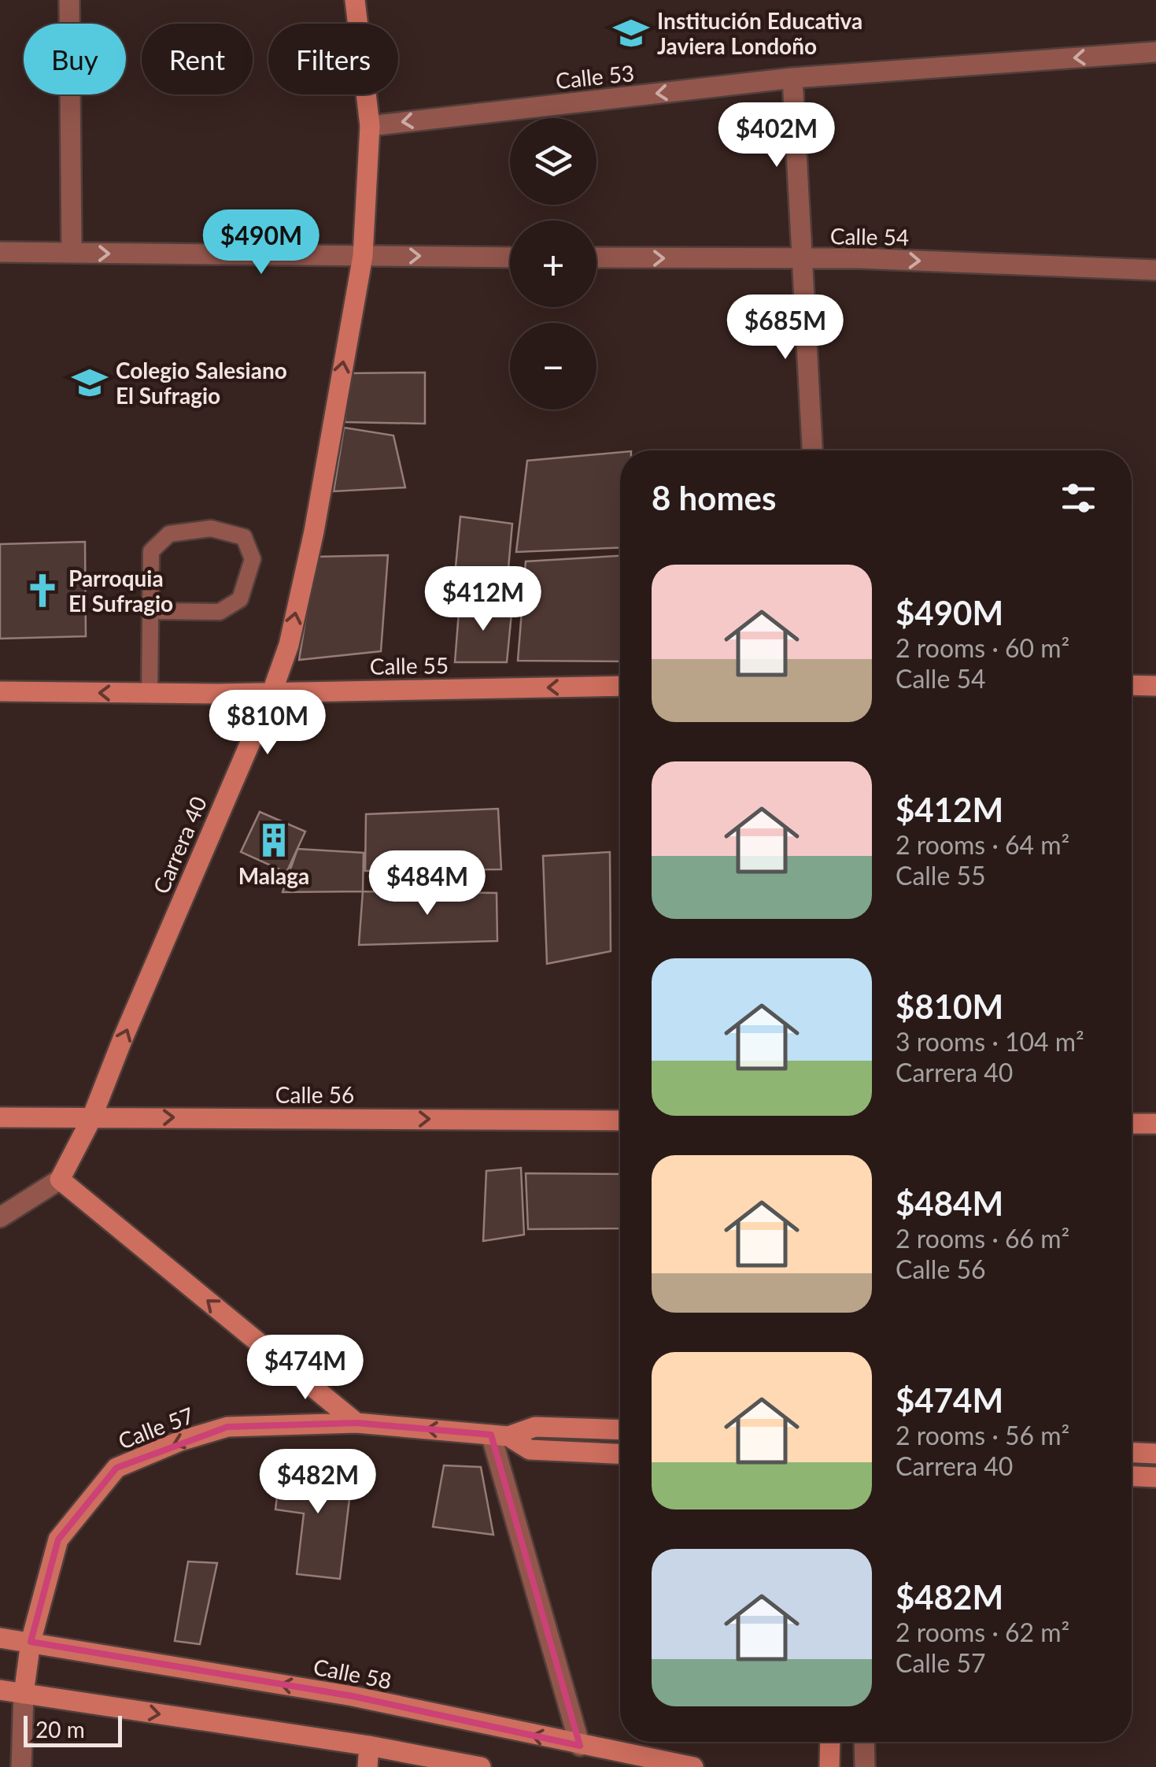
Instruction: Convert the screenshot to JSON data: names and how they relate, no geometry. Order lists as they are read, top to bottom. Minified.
{"streets":{"street":["Calle 53","Calle 54","Calle 55","Carrera 40","Calle 56","Calle 57","Calle 58"]},"crossings":[["Calle 53","Carrera 40"],["Calle 55","Carrera 40"],["Carrera 40","Calle 56"],["Calle 57","Calle 58"]],"one_way":["Calle 53","Calle 54","Calle 55","Carrera 40","Calle 56","Calle 57"],"places":{"school or university":["Institución Educativa Javiera Londoño","Colegio Salesiano El Sufragio"],"church":["Parroquia El Sufragio"],"building":["Malaga"]},"scale_bar":"20 m","page":{"chip":["Buy","Rent","Filters"],"price":["$402M","$490M","$685M","$412M","$810M","$484M","$474M","$482M"],"map_buttons":["+","−"],"heading":"8 homes","list":[{"name":"$490M","note":"2 rooms · 60 m² · Calle 54"},{"name":"$412M","note":"2 rooms · 64 m² · Calle 55"},{"name":"$810M","note":"3 rooms · 104 m² · Carrera 40"},{"name":"$484M","note":"2 rooms · 66 m² · Calle 56"},{"name":"$474M","note":"2 rooms · 56 m² · Carrera 40"},{"name":"$482M","note":"2 rooms · 62 m² · Calle 57"}],"scale":"20 m"}}
